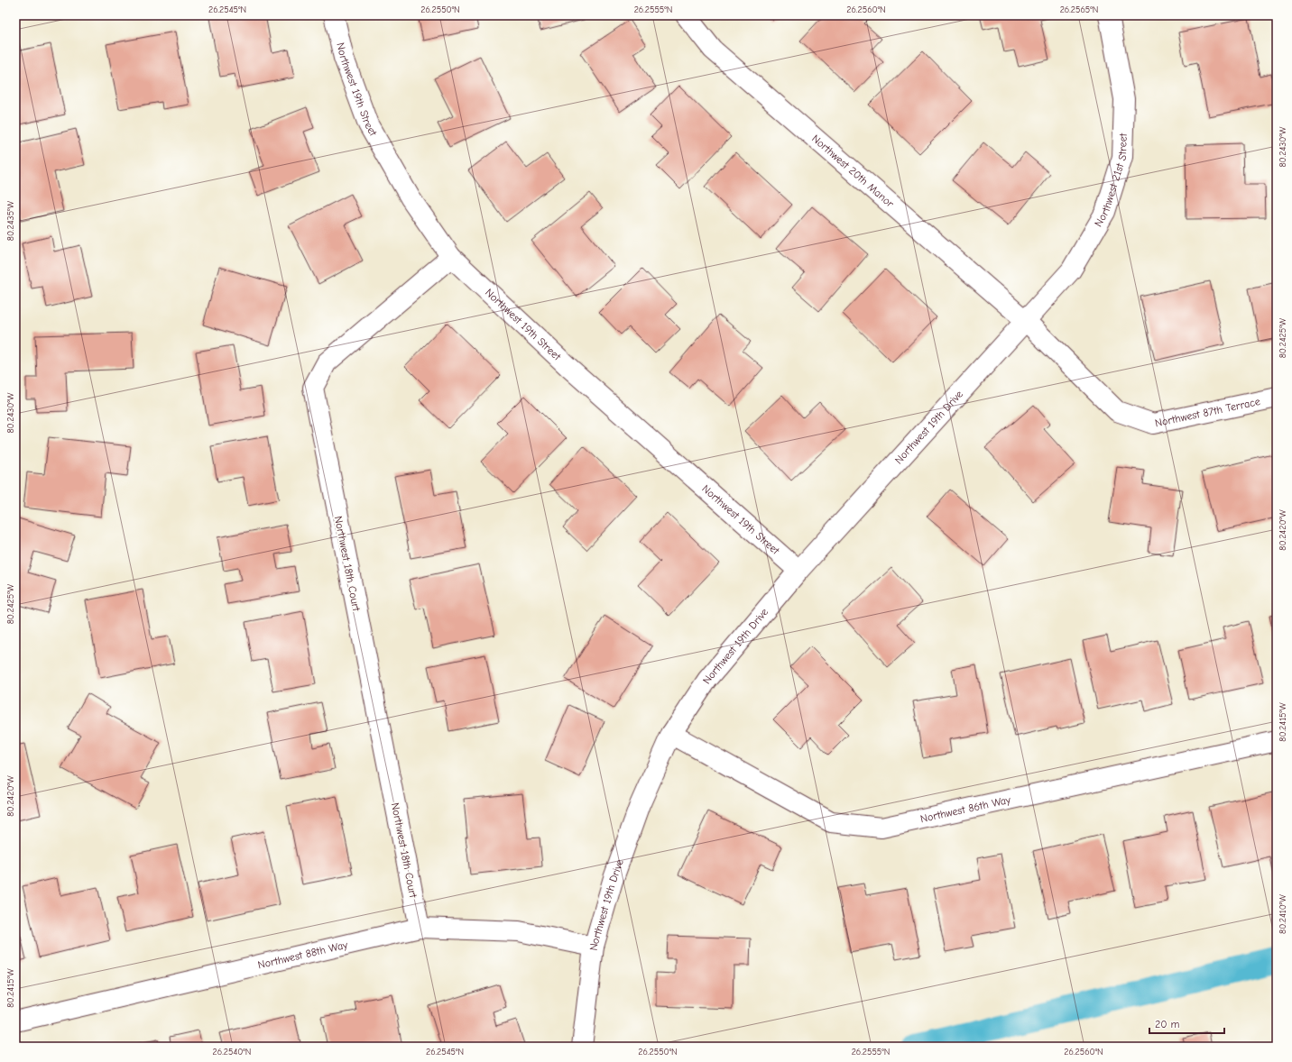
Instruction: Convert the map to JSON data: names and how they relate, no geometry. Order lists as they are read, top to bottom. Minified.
{"streets":{"street":["Northwest 19th Street","Northwest 20th Manor","Northwest 21st Street","Northwest 87th Terrace","Northwest 19th Drive","Northwest 18th Court","Northwest 86th Way","Northwest 88th Way"]},"crossings":[["Northwest 19th Street","Northwest 19th Drive"],["Northwest 19th Street","Northwest 18th Court"],["Northwest 20th Manor","Northwest 21st Street"],["Northwest 20th Manor","Northwest 87th Terrace"],["Northwest 20th Manor","Northwest 19th Drive"],["Northwest 21st Street","Northwest 87th Terrace"],["Northwest 21st Street","Northwest 19th Drive"],["Northwest 87th Terrace","Northwest 19th Drive"],["Northwest 19th Drive","Northwest 86th Way"],["Northwest 19th Drive","Northwest 88th Way"],["Northwest 18th Court","Northwest 88th Way"]],"scale_bar":"20 m","coordinates":["26.2545°N","26.2550°N","26.2555°N","26.2560°N","26.2565°N","80.2430°W","80.2435°W","80.2425°W","80.2420°W","80.2415°W","80.2410°W","26.2540°N"]}
